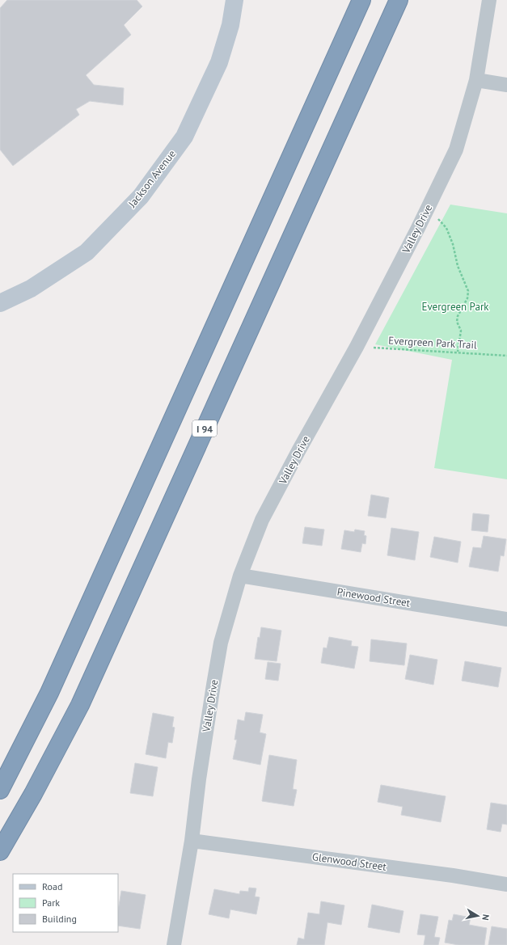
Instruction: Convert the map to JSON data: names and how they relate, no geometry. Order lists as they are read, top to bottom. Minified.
{"streets":{"highway":["I 94"],"main road":["Jackson Avenue"],"street":["Valley Drive","Pinewood Street","Glenwood Street"],"path":["Evergreen Park Trail"]},"crossings":[["Valley Drive","Evergreen Park Trail"],["Valley Drive","Pinewood Street"],["Valley Drive","Glenwood Street"]],"parks":["Evergreen Park"],"legend":["Road","Park","Building"],"north":"right"}
